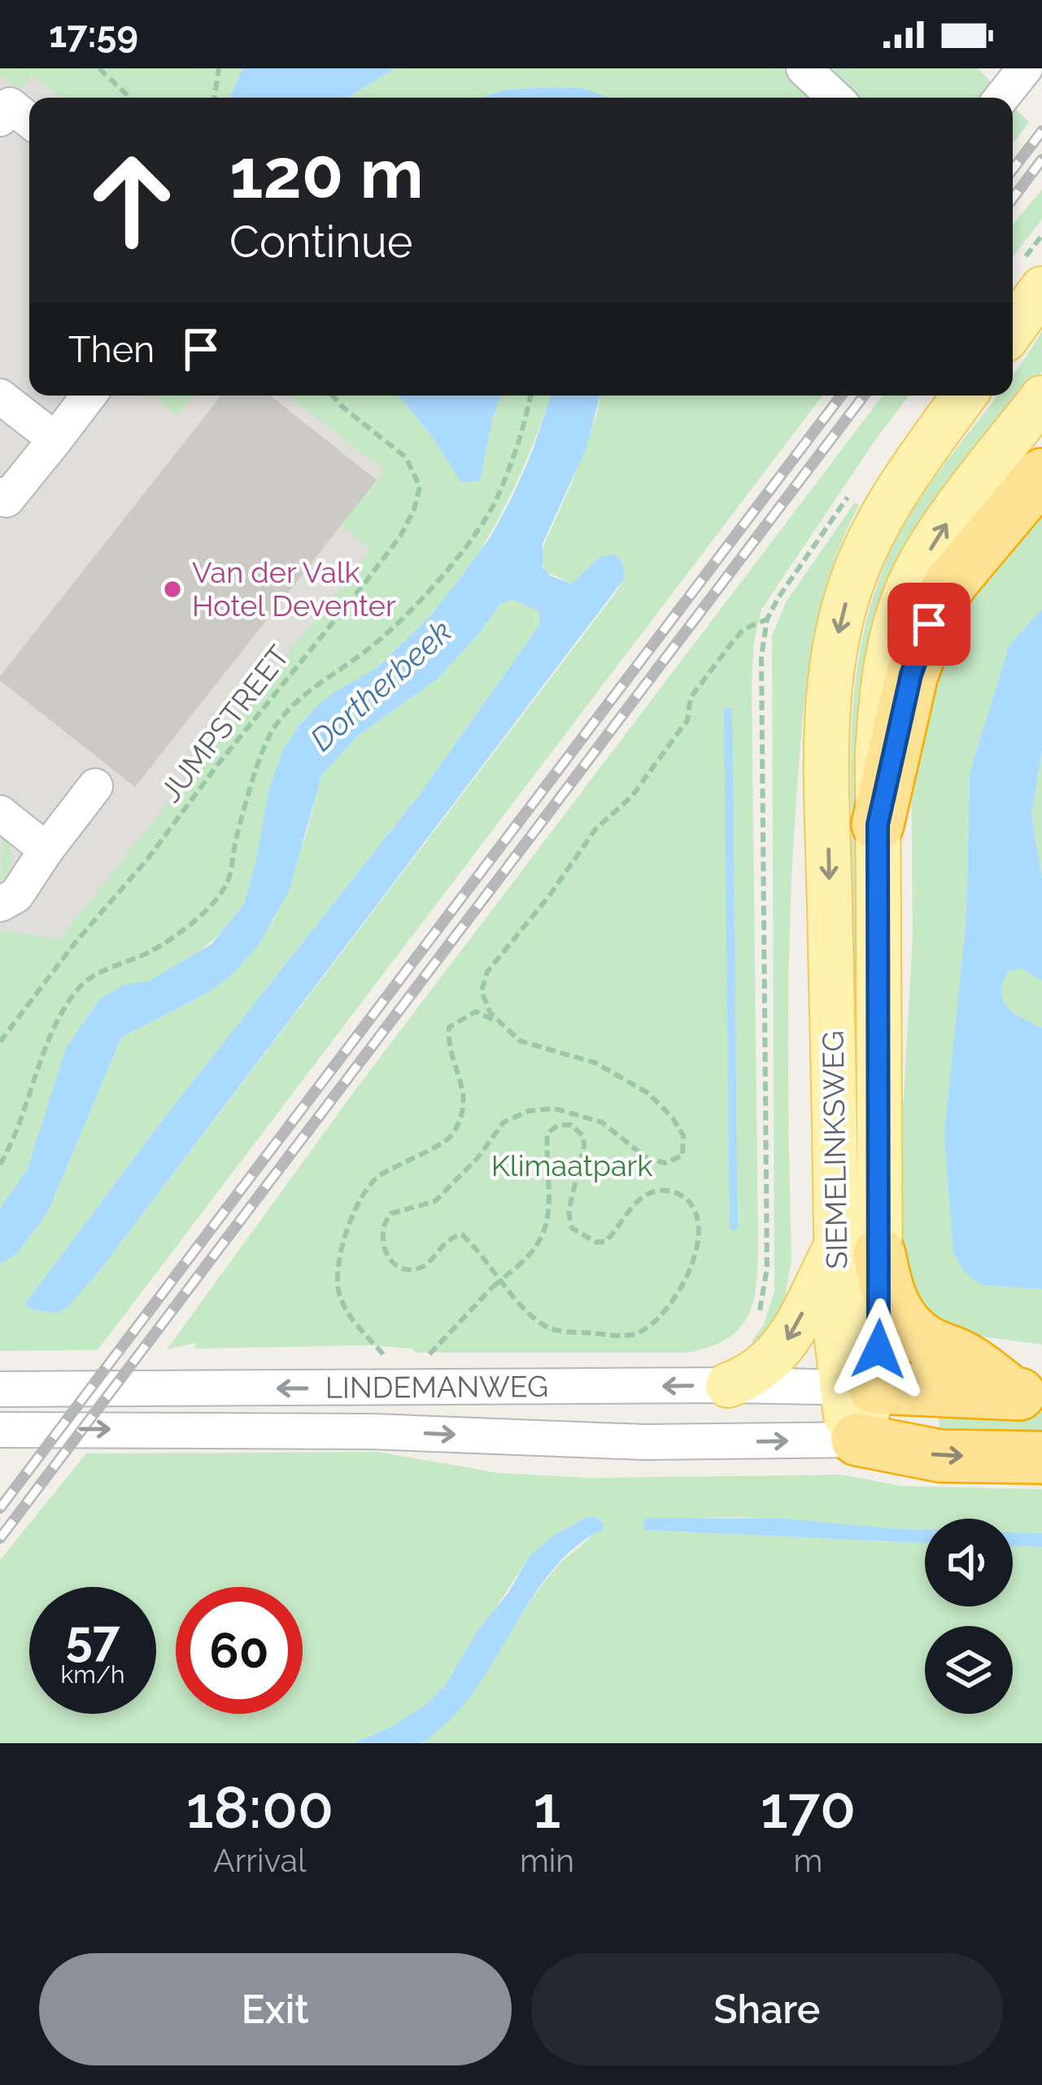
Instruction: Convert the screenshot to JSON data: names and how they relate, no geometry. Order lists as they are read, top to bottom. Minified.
{"streets":{"main road":["SIEMELINKSWEG"],"street":["LINDEMANWEG"],"path":["JUMPSTREET"]},"crossings":[["SIEMELINKSWEG","LINDEMANWEG"]],"water":["Dortherbeek"],"parks":["Klimaatpark"],"places":["Van der Valk Hotel Deventer"],"page":{"status":"17:59","turn":["120 m","Continue"],"then":"Then","speed":"57 km/h","limit":"60","eta":["18:00","Arrival","1","min","170","m"],"buttons":["Exit","Share"]}}
